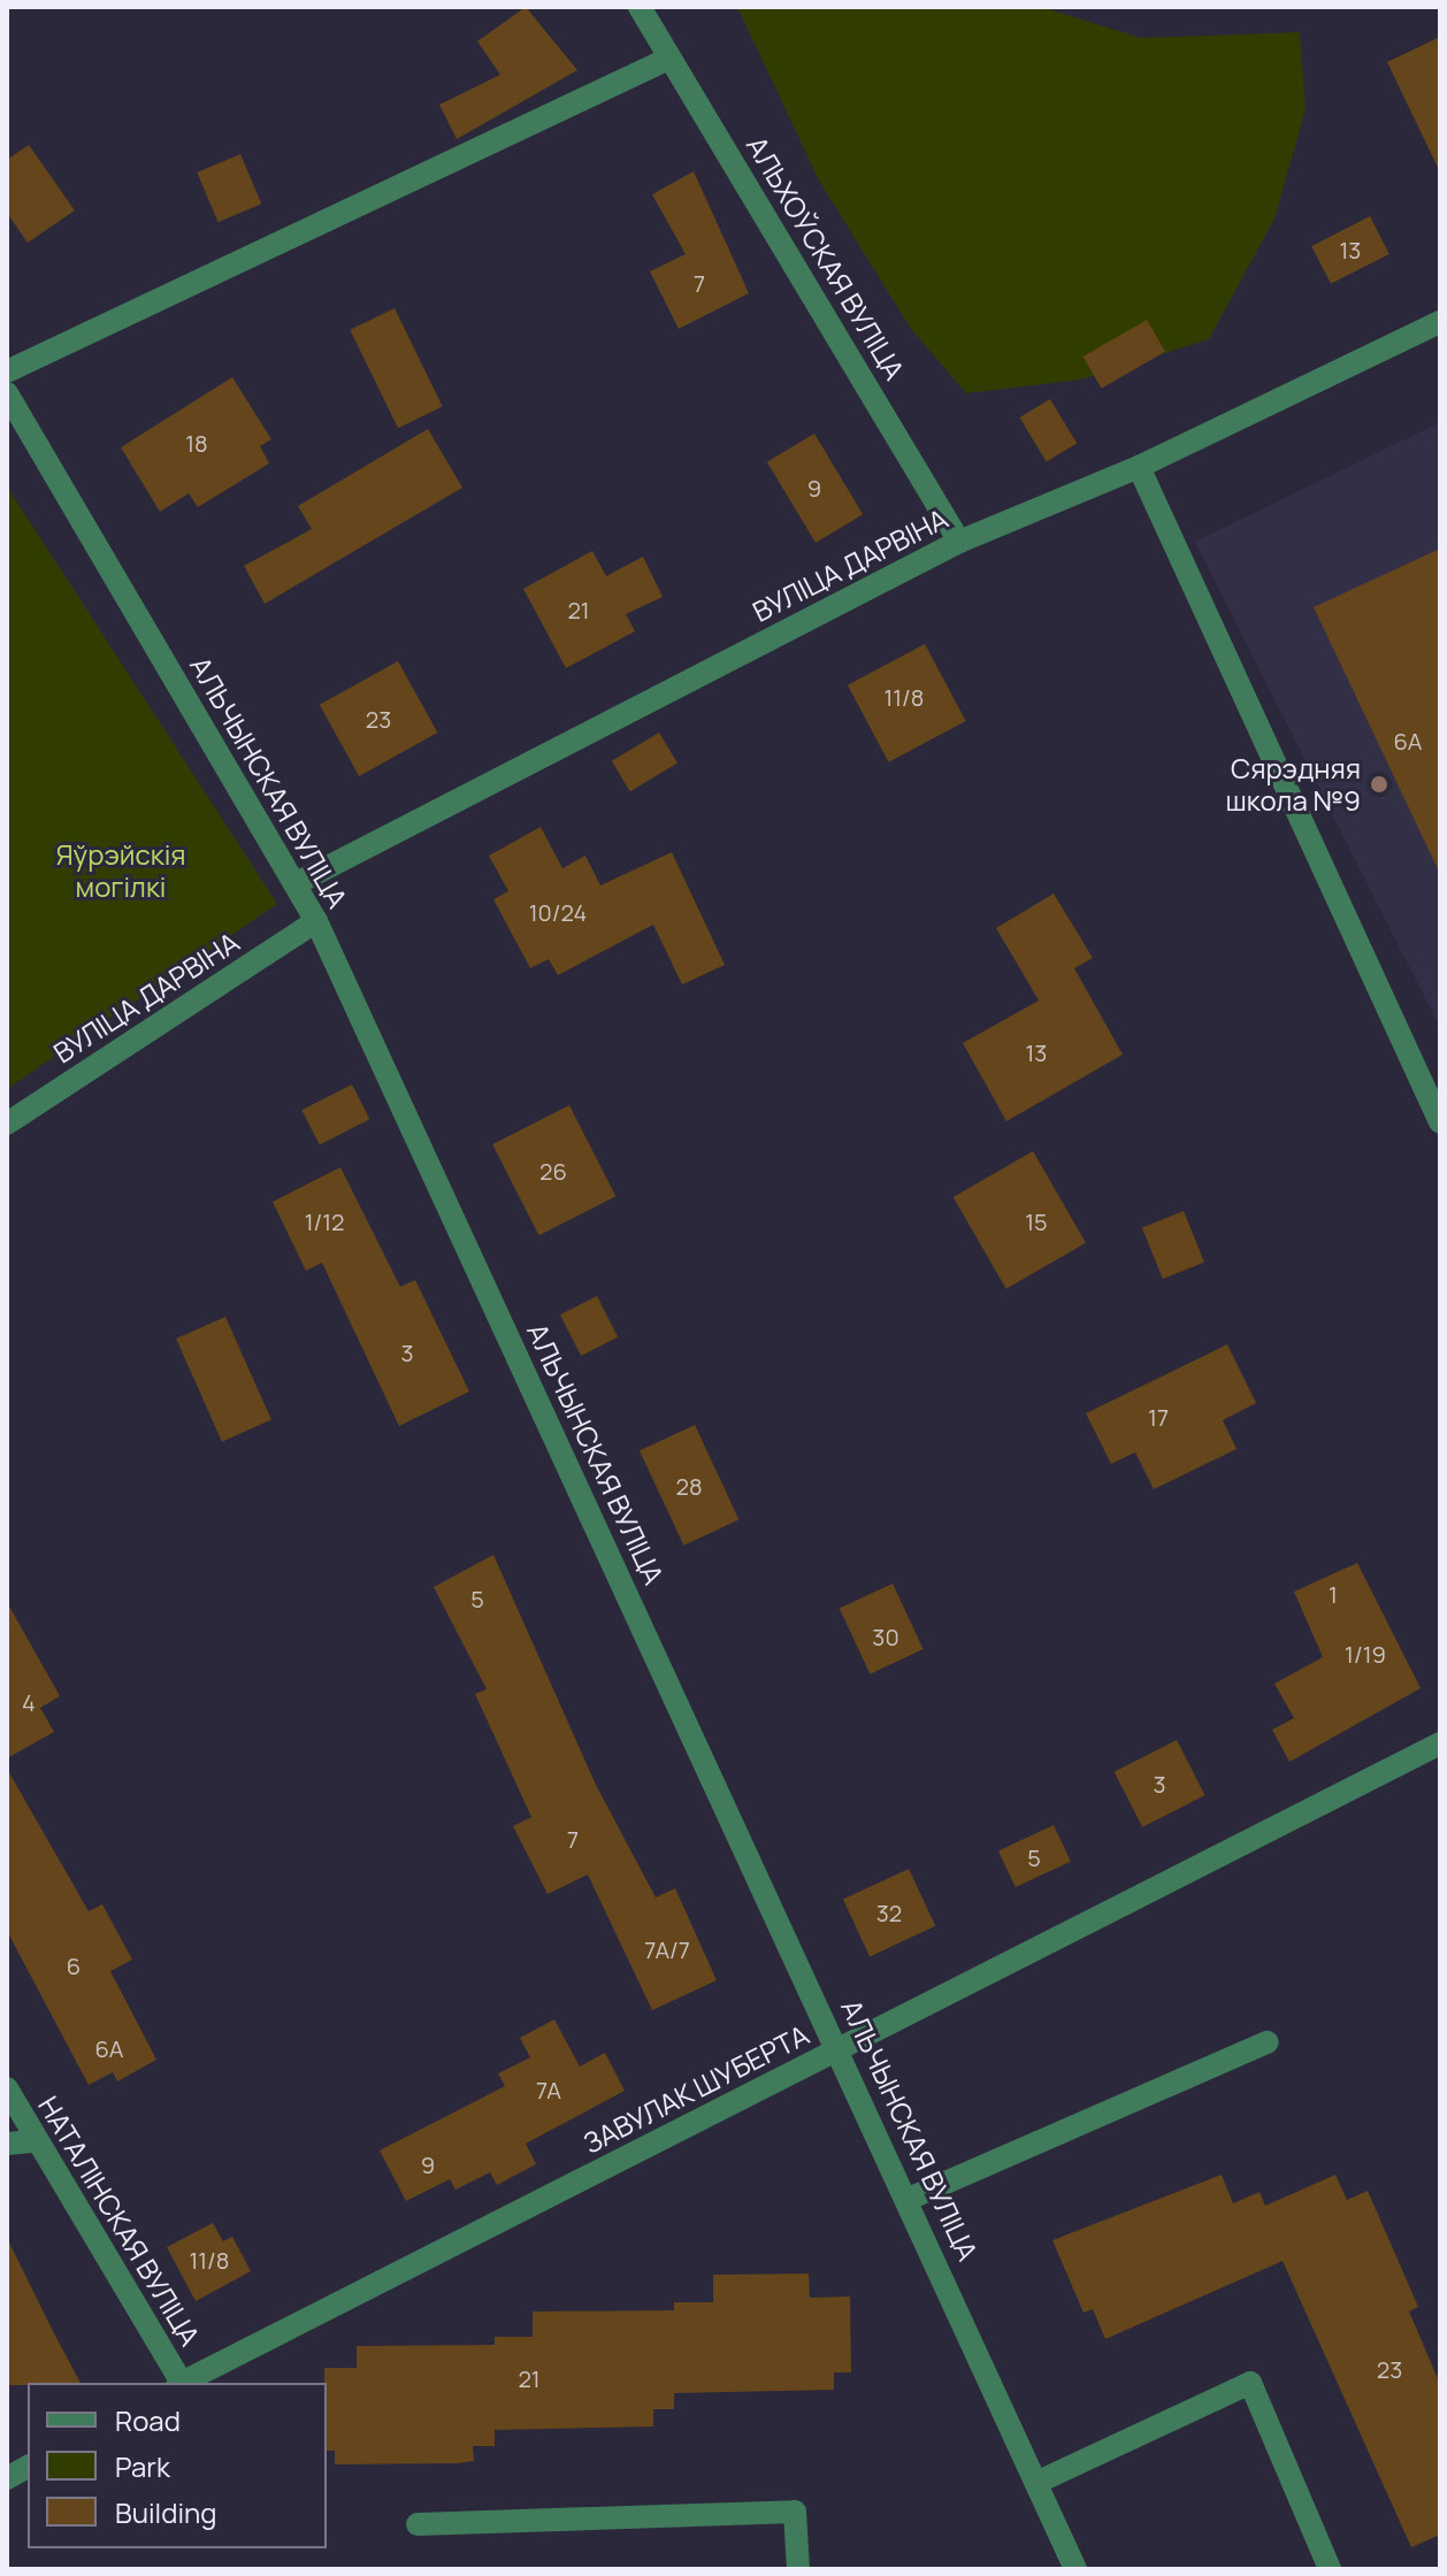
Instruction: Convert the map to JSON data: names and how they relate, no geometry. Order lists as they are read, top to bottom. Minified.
{"streets":{"street":["АЛЬХОЎСКАЯ ВУЛІЦА","ВУЛІЦА ДАРВІНА","АЛЬЧЫНСКАЯ ВУЛІЦА","ЗАВУЛАК ШУБЕРТА","НАТАЛІНСКАЯ ВУЛІЦА"]},"crossings":[["АЛЬХОЎСКАЯ ВУЛІЦА","ВУЛІЦА ДАРВІНА"],["ВУЛІЦА ДАРВІНА","АЛЬЧЫНСКАЯ ВУЛІЦА"],["АЛЬЧЫНСКАЯ ВУЛІЦА","ЗАВУЛАК ШУБЕРТА"]],"parks":["Яўрэйскія могілкі"],"places":["Сярэдняя школа №9"],"house_numbers":["13","7","18","9","21","11/8","23","6А","10/24","13","26","1/12","15","3","17","28","1","5","30","1/19","4","3","7","5","32","7А/7","6","6А","7А","9","11/8","23","21"],"legend":["Road","Park","Building"]}
